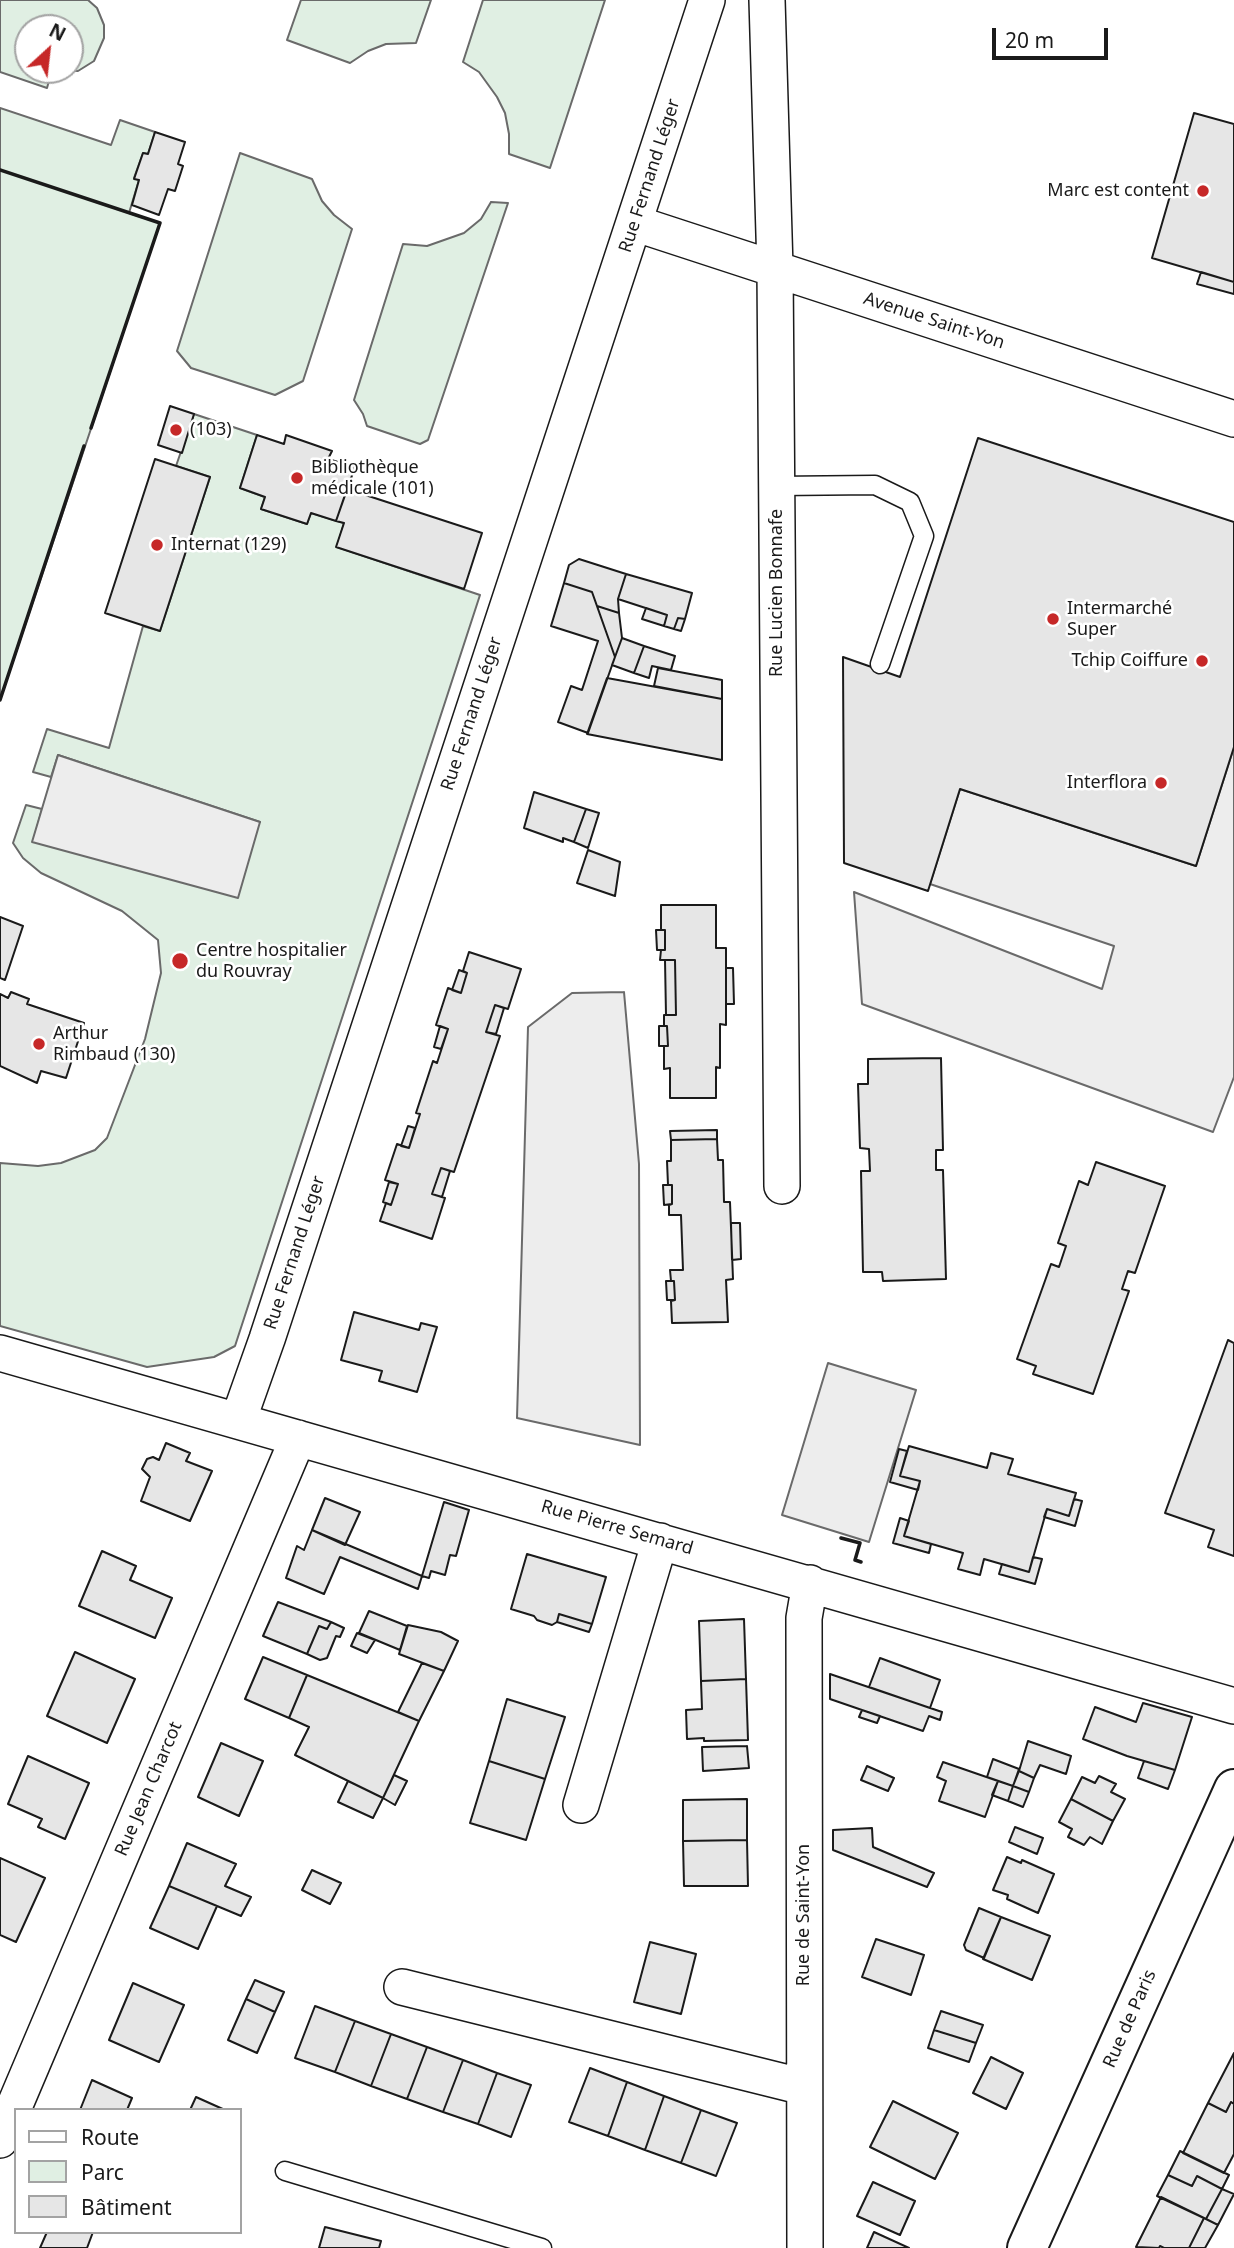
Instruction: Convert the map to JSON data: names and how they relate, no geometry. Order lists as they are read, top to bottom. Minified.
{"streets":{"main road":["Rue de Paris"],"street":["Rue Fernand Léger","Avenue Saint-Yon","Rue Lucien Bonnafe","Rue Pierre Semard","Rue Jean Charcot","Rue de Saint-Yon"]},"crossings":[["Rue Fernand Léger","Avenue Saint-Yon"],["Rue Fernand Léger","Rue Pierre Semard"],["Avenue Saint-Yon","Rue Lucien Bonnafe"],["Rue Pierre Semard","Rue Jean Charcot"],["Rue Pierre Semard","Rue de Saint-Yon"]],"places":["Marc est content","(103)","Bibliothèque médicale (101)","Internat (129)","Intermarché Super","Tchip Coiffure","Interflora","Centre hospitalier du Rouvray","Arthur Rimbaud (130)"],"legend":["Route","Parc","Bâtiment"],"scale_bar":"20 m","north":"top right"}
